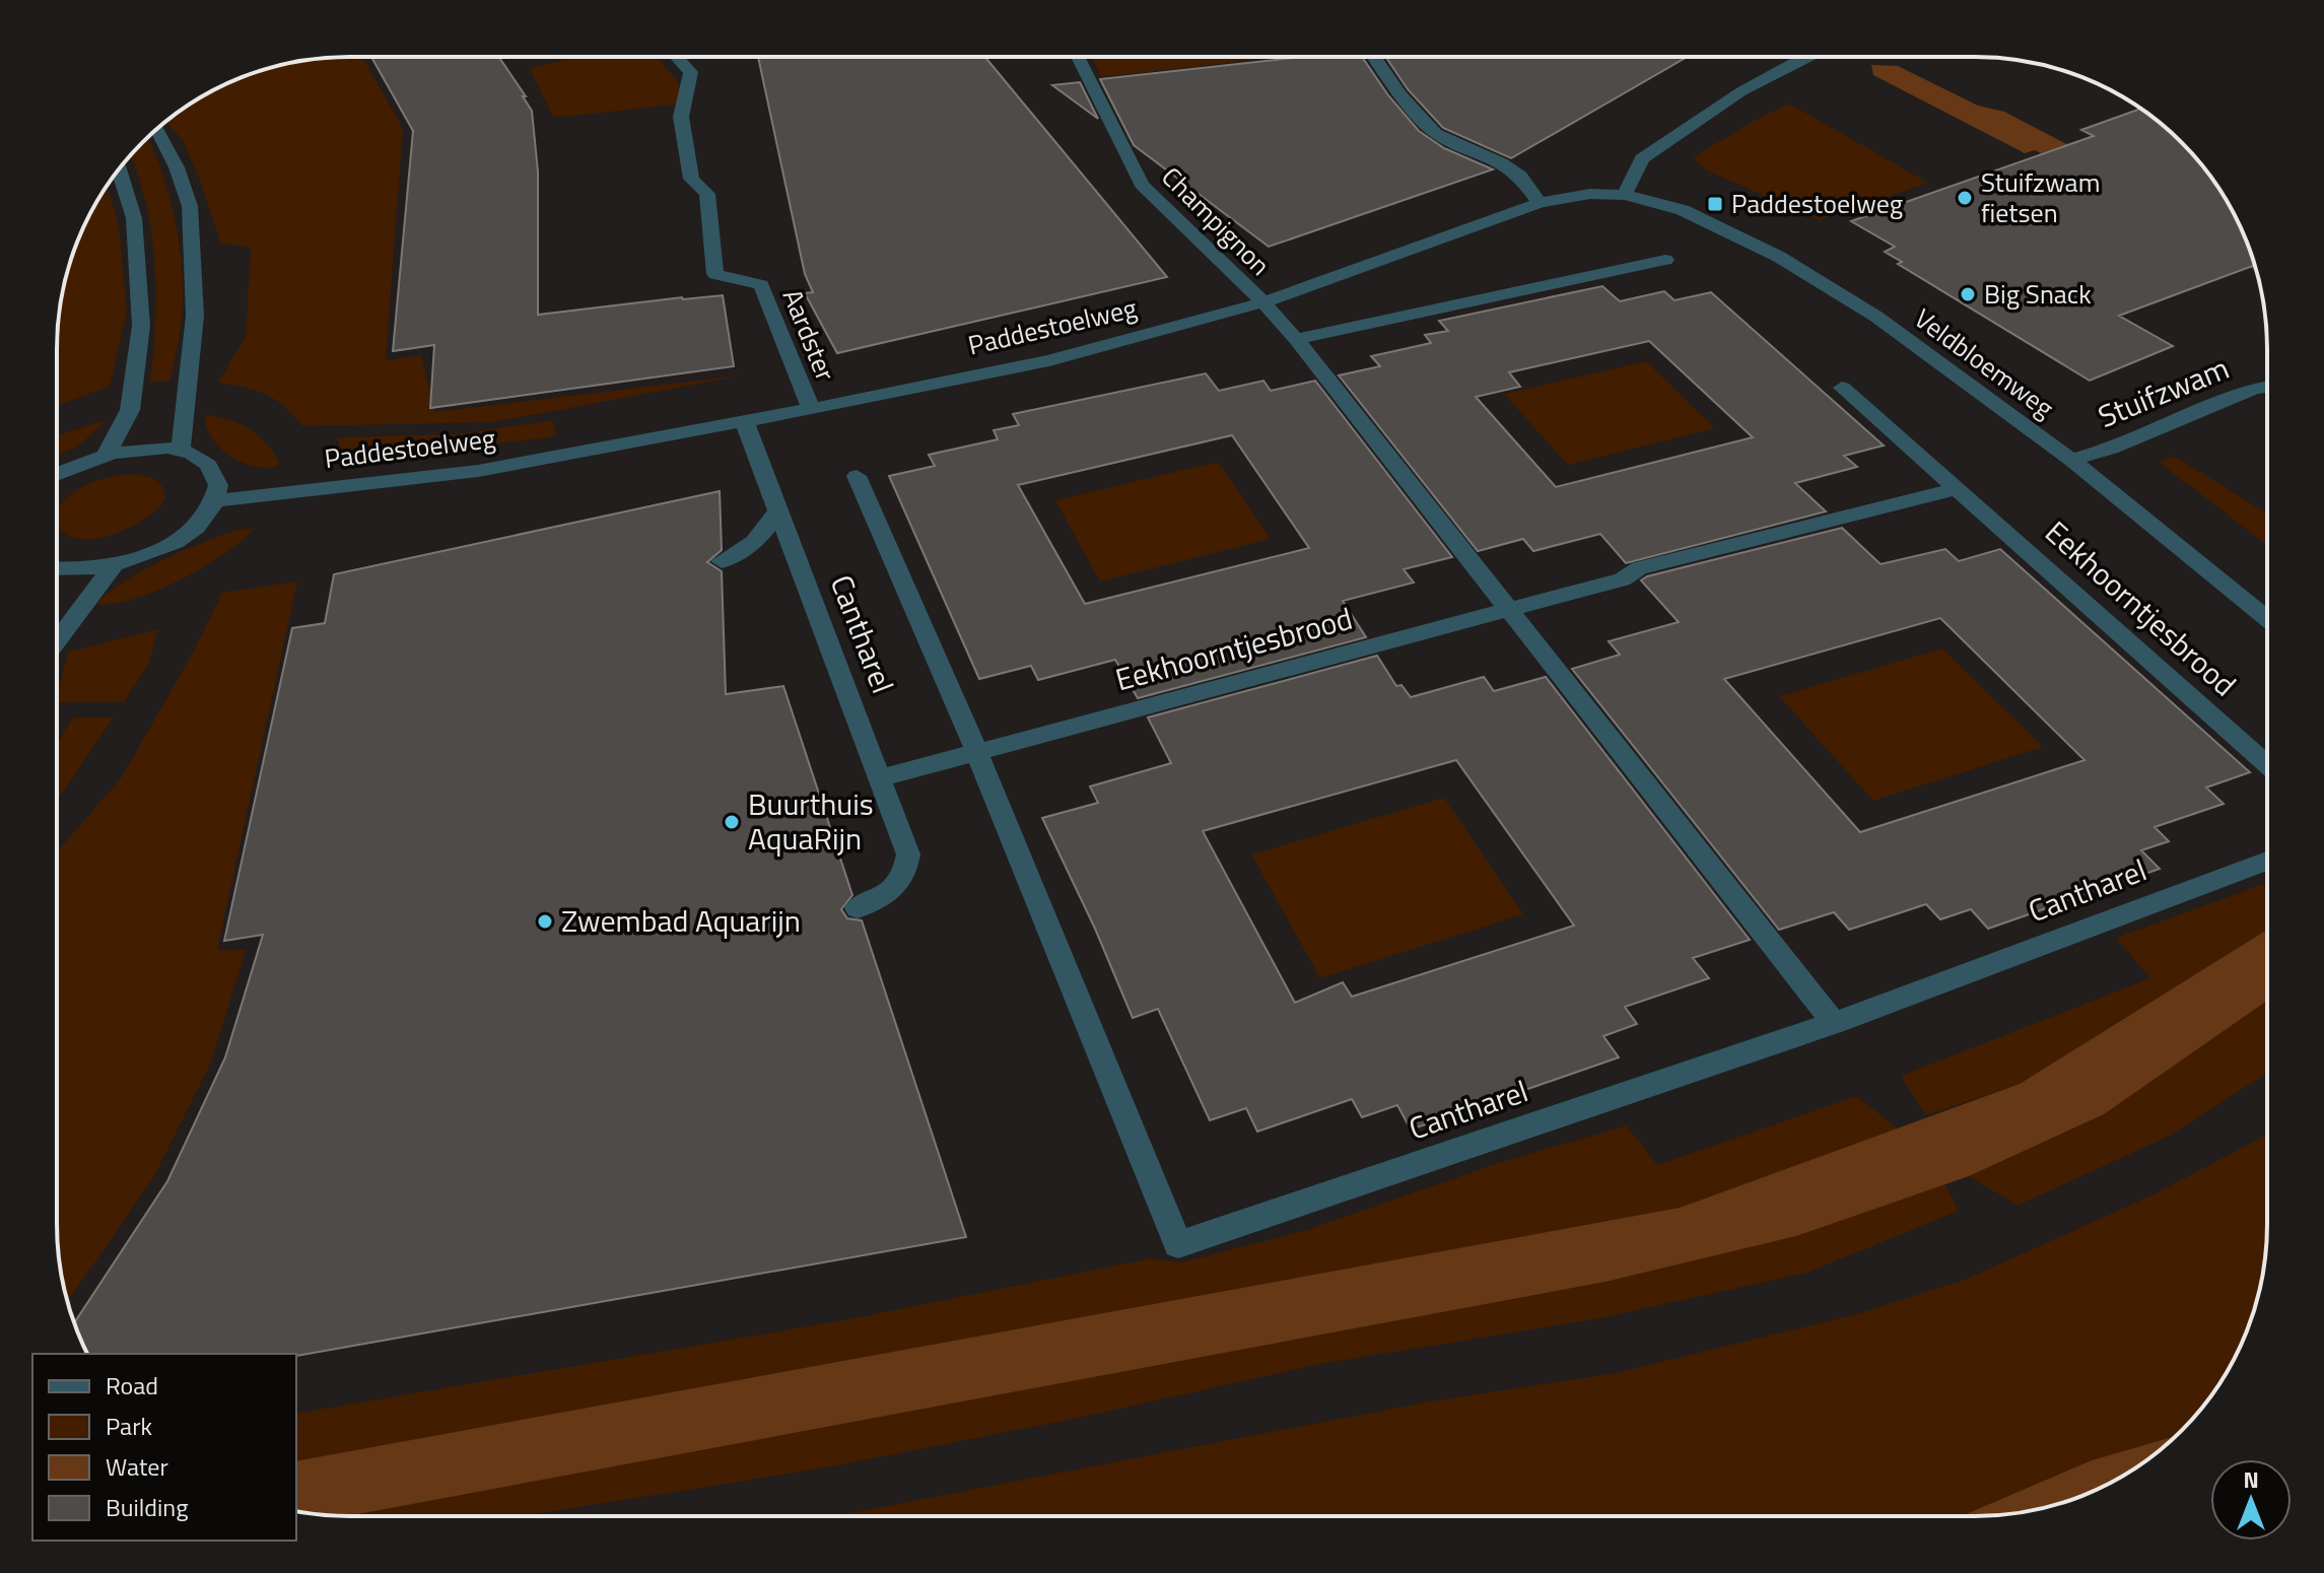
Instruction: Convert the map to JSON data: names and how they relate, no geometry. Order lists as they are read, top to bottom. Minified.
{"streets":{"street":["Champignon","Paddestoelweg","Aardster","Veldbloemweg","Stuifzwam","Eekhoorntjesbrood","Cantharel"]},"crossings":[["Champignon","Paddestoelweg"],["Paddestoelweg","Aardster"],["Paddestoelweg","Veldbloemweg"],["Paddestoelweg","Cantharel"],["Veldbloemweg","Stuifzwam"],["Eekhoorntjesbrood","Cantharel"]],"places":{"other":["Stuifzwam fietsen","Big Snack","Buurthuis AquaRijn","Zwembad Aquarijn"],"transit":["Paddestoelweg"]},"legend":["Road","Park","Water","Building"],"north":"top"}
